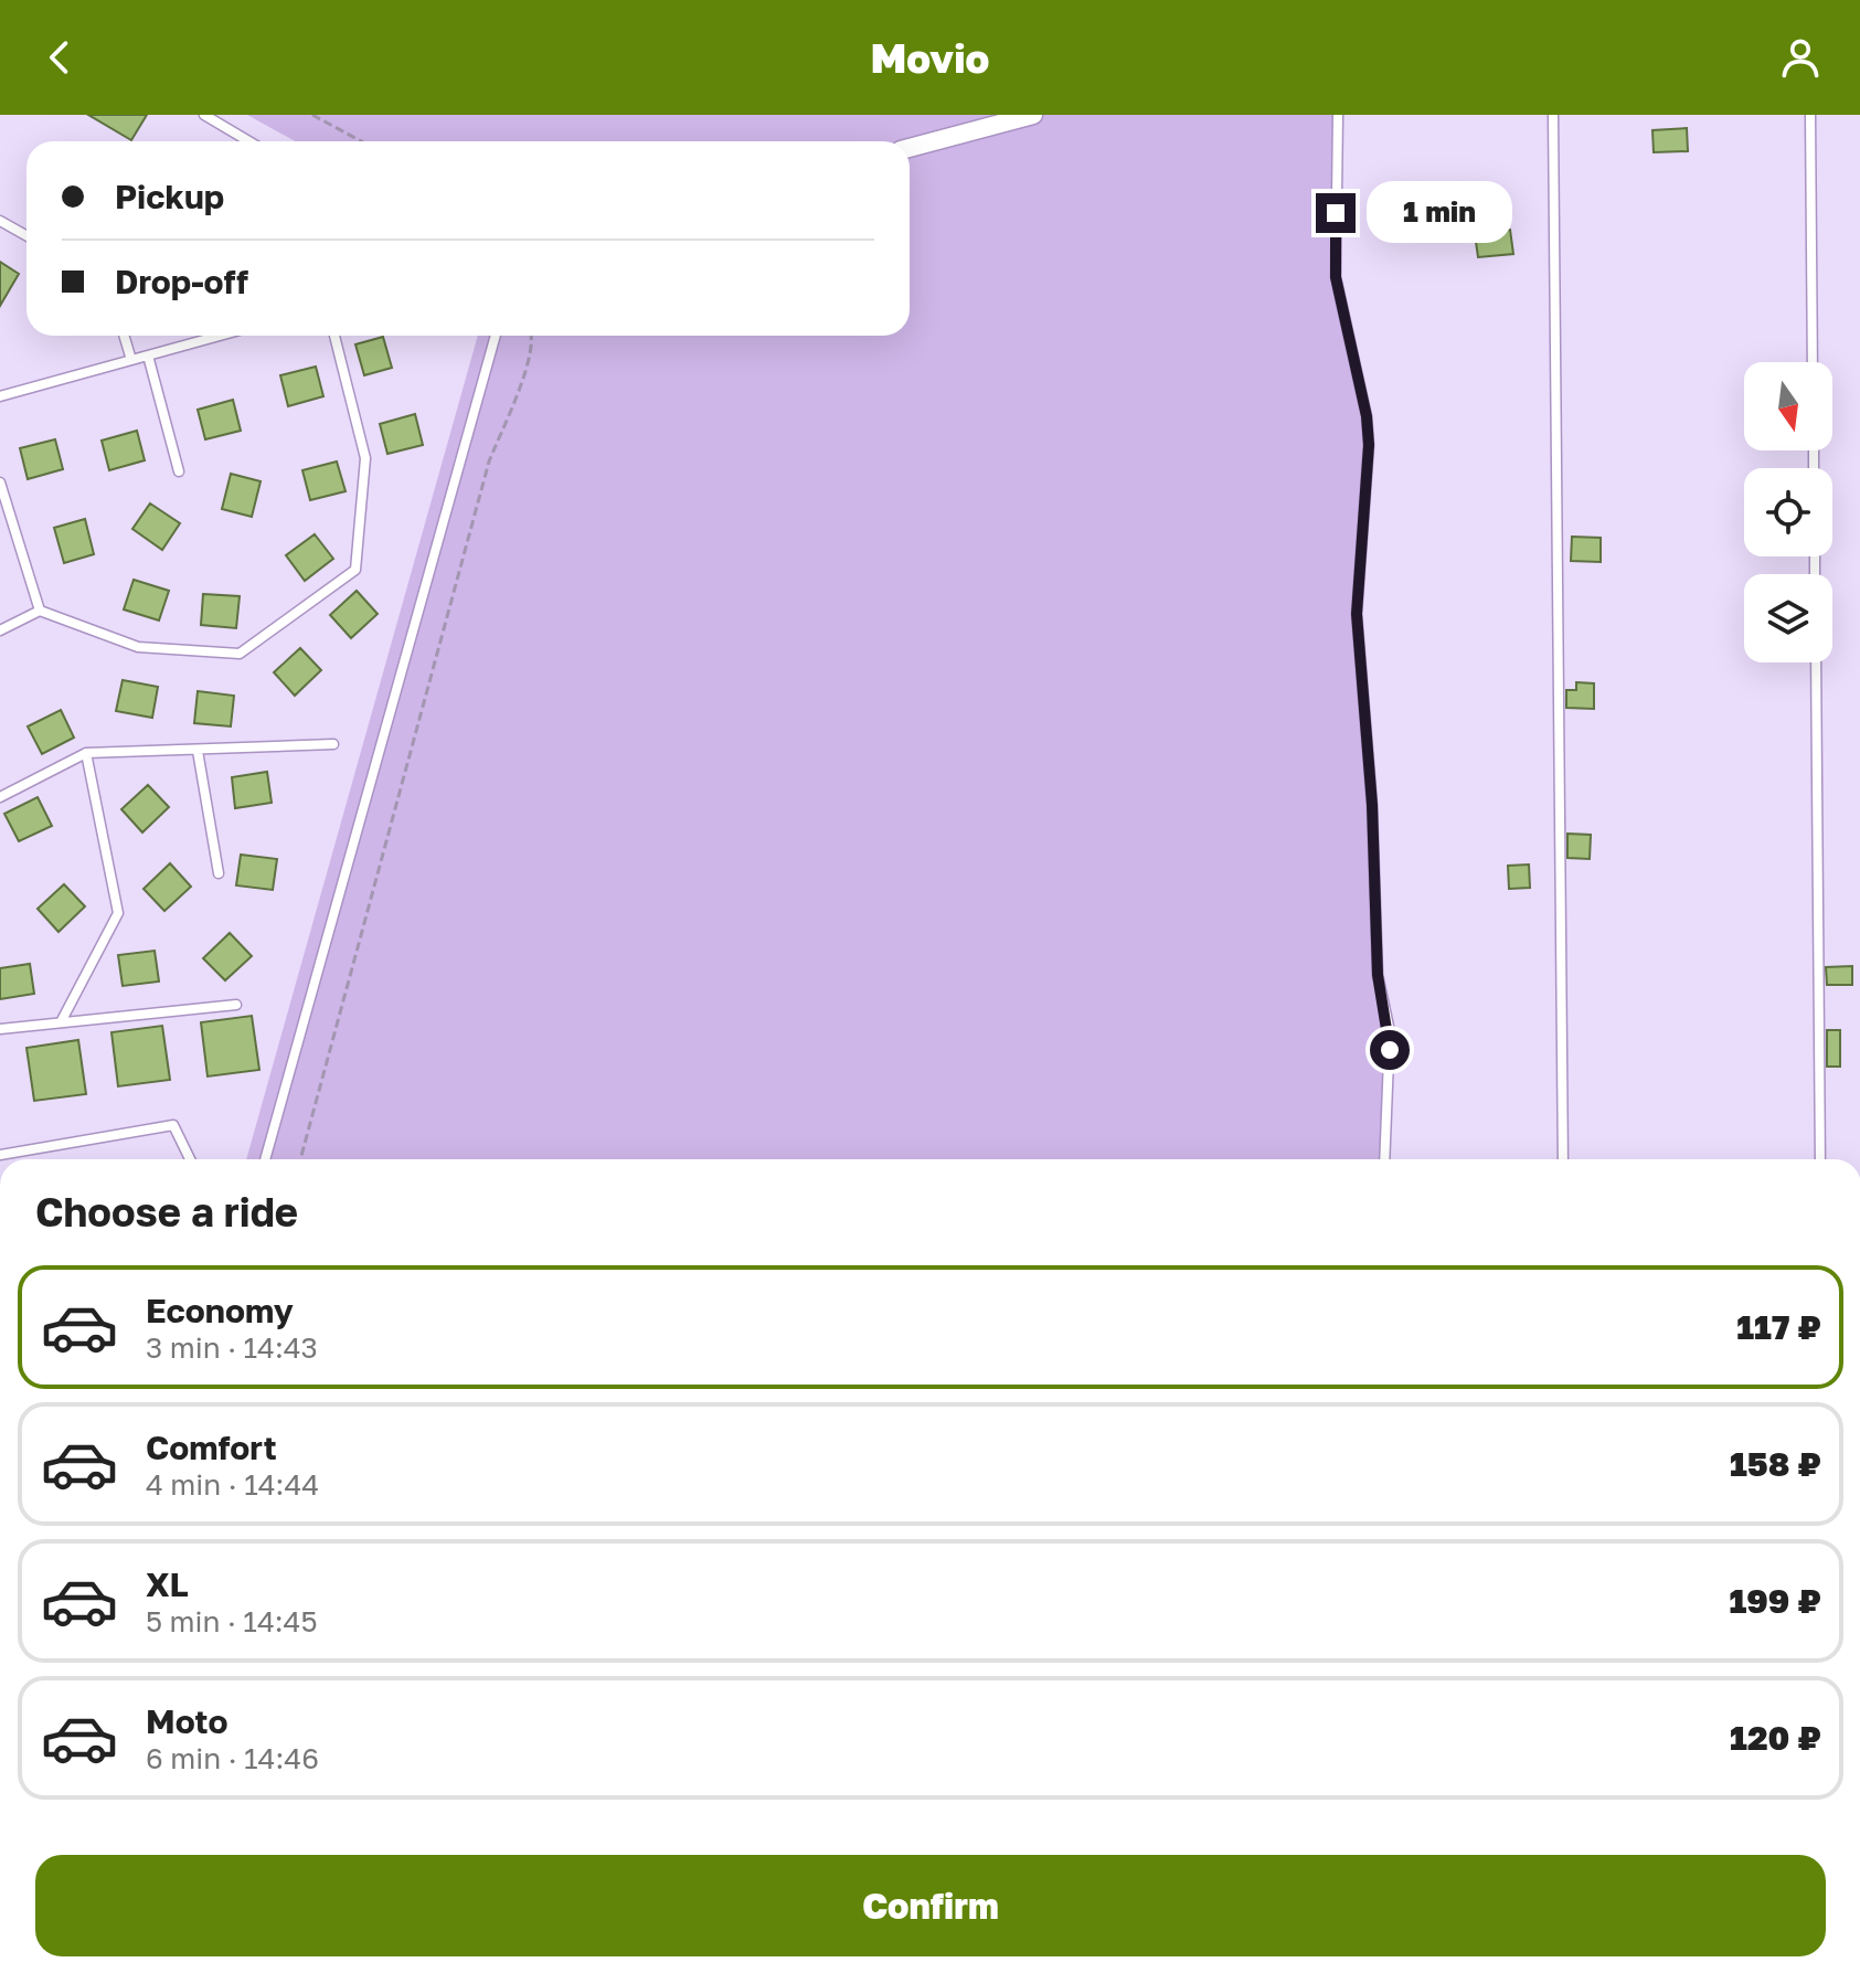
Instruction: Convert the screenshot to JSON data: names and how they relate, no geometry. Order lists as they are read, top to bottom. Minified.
{"north":"bottom","page":{"header":"Movio","banner":["Pickup","Drop-off"],"bubble":"1 min","heading":"Choose a ride","list":[{"name":"Economy","note":"3 min · 14:43","value":"117 ₽"},{"name":"Comfort","note":"4 min · 14:44","value":"158 ₽"},{"name":"XL","note":"5 min · 14:45","value":"199 ₽"},{"name":"Moto","note":"6 min · 14:46","value":"120 ₽"}],"buttons":"Confirm"}}
